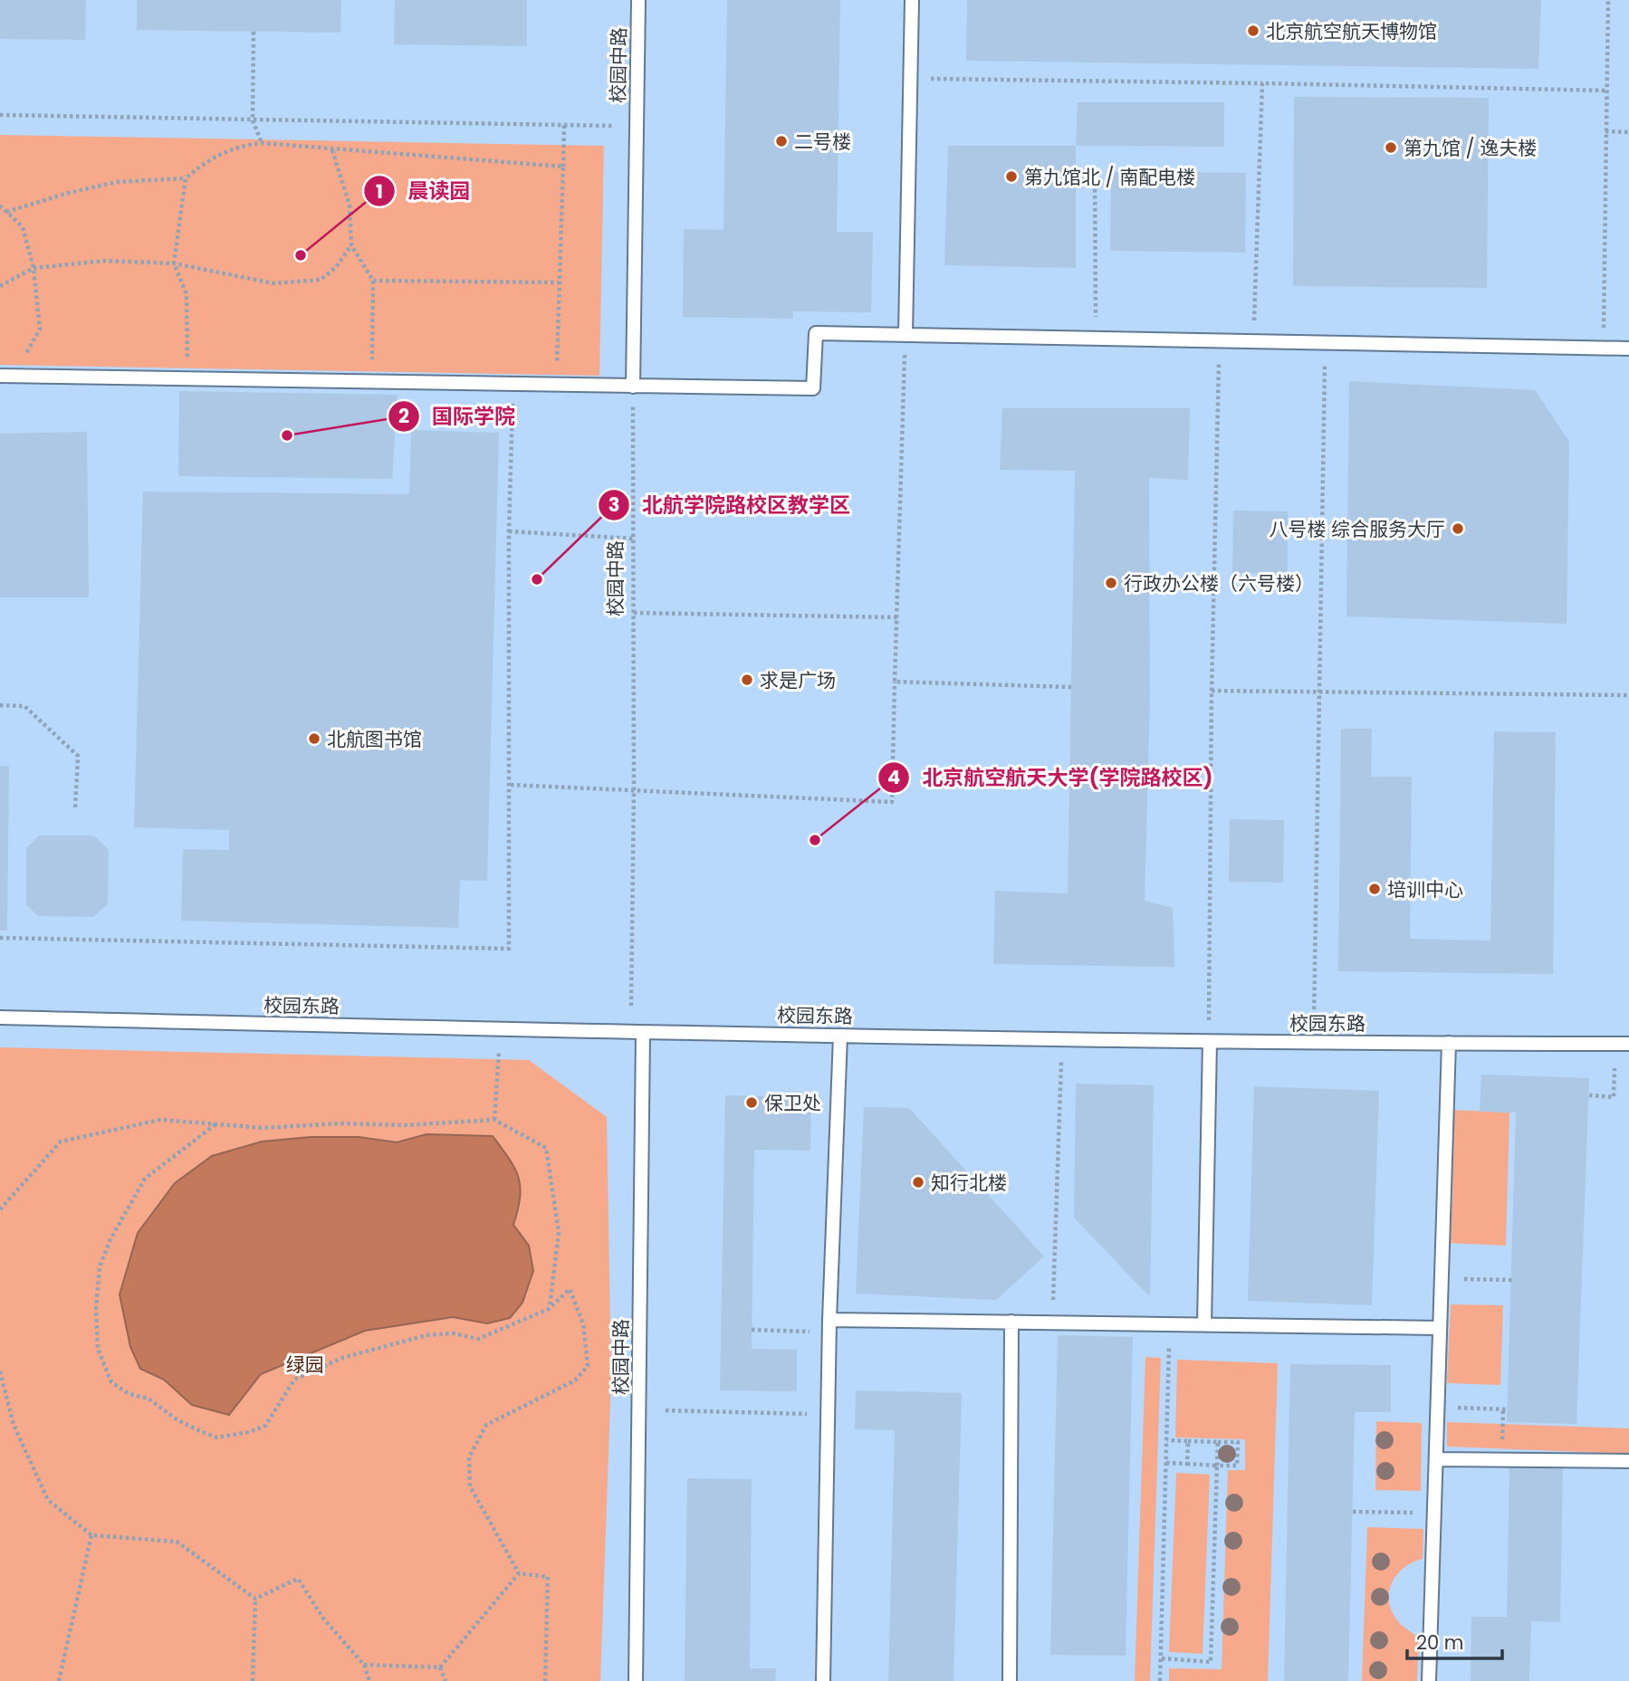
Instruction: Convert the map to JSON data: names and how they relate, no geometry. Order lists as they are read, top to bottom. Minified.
{"streets":{"lane":["校园中路","校园东路"]},"crossings":[["校园中路","校园东路"]],"parks":["绿园"],"places":["北京航空航天博物馆","二号楼","第九馆 / 逸夫楼","第九馆北 / 南配电楼","晨读园","国际学院","八号楼 综合服务大厅","北航学院路校区教学区","行政办公楼（六号楼）","求是广场","北航图书馆","北京航空航天大学(学院路校区)","培训中心","保卫处","知行北楼"],"scale_bar":"20 m"}
